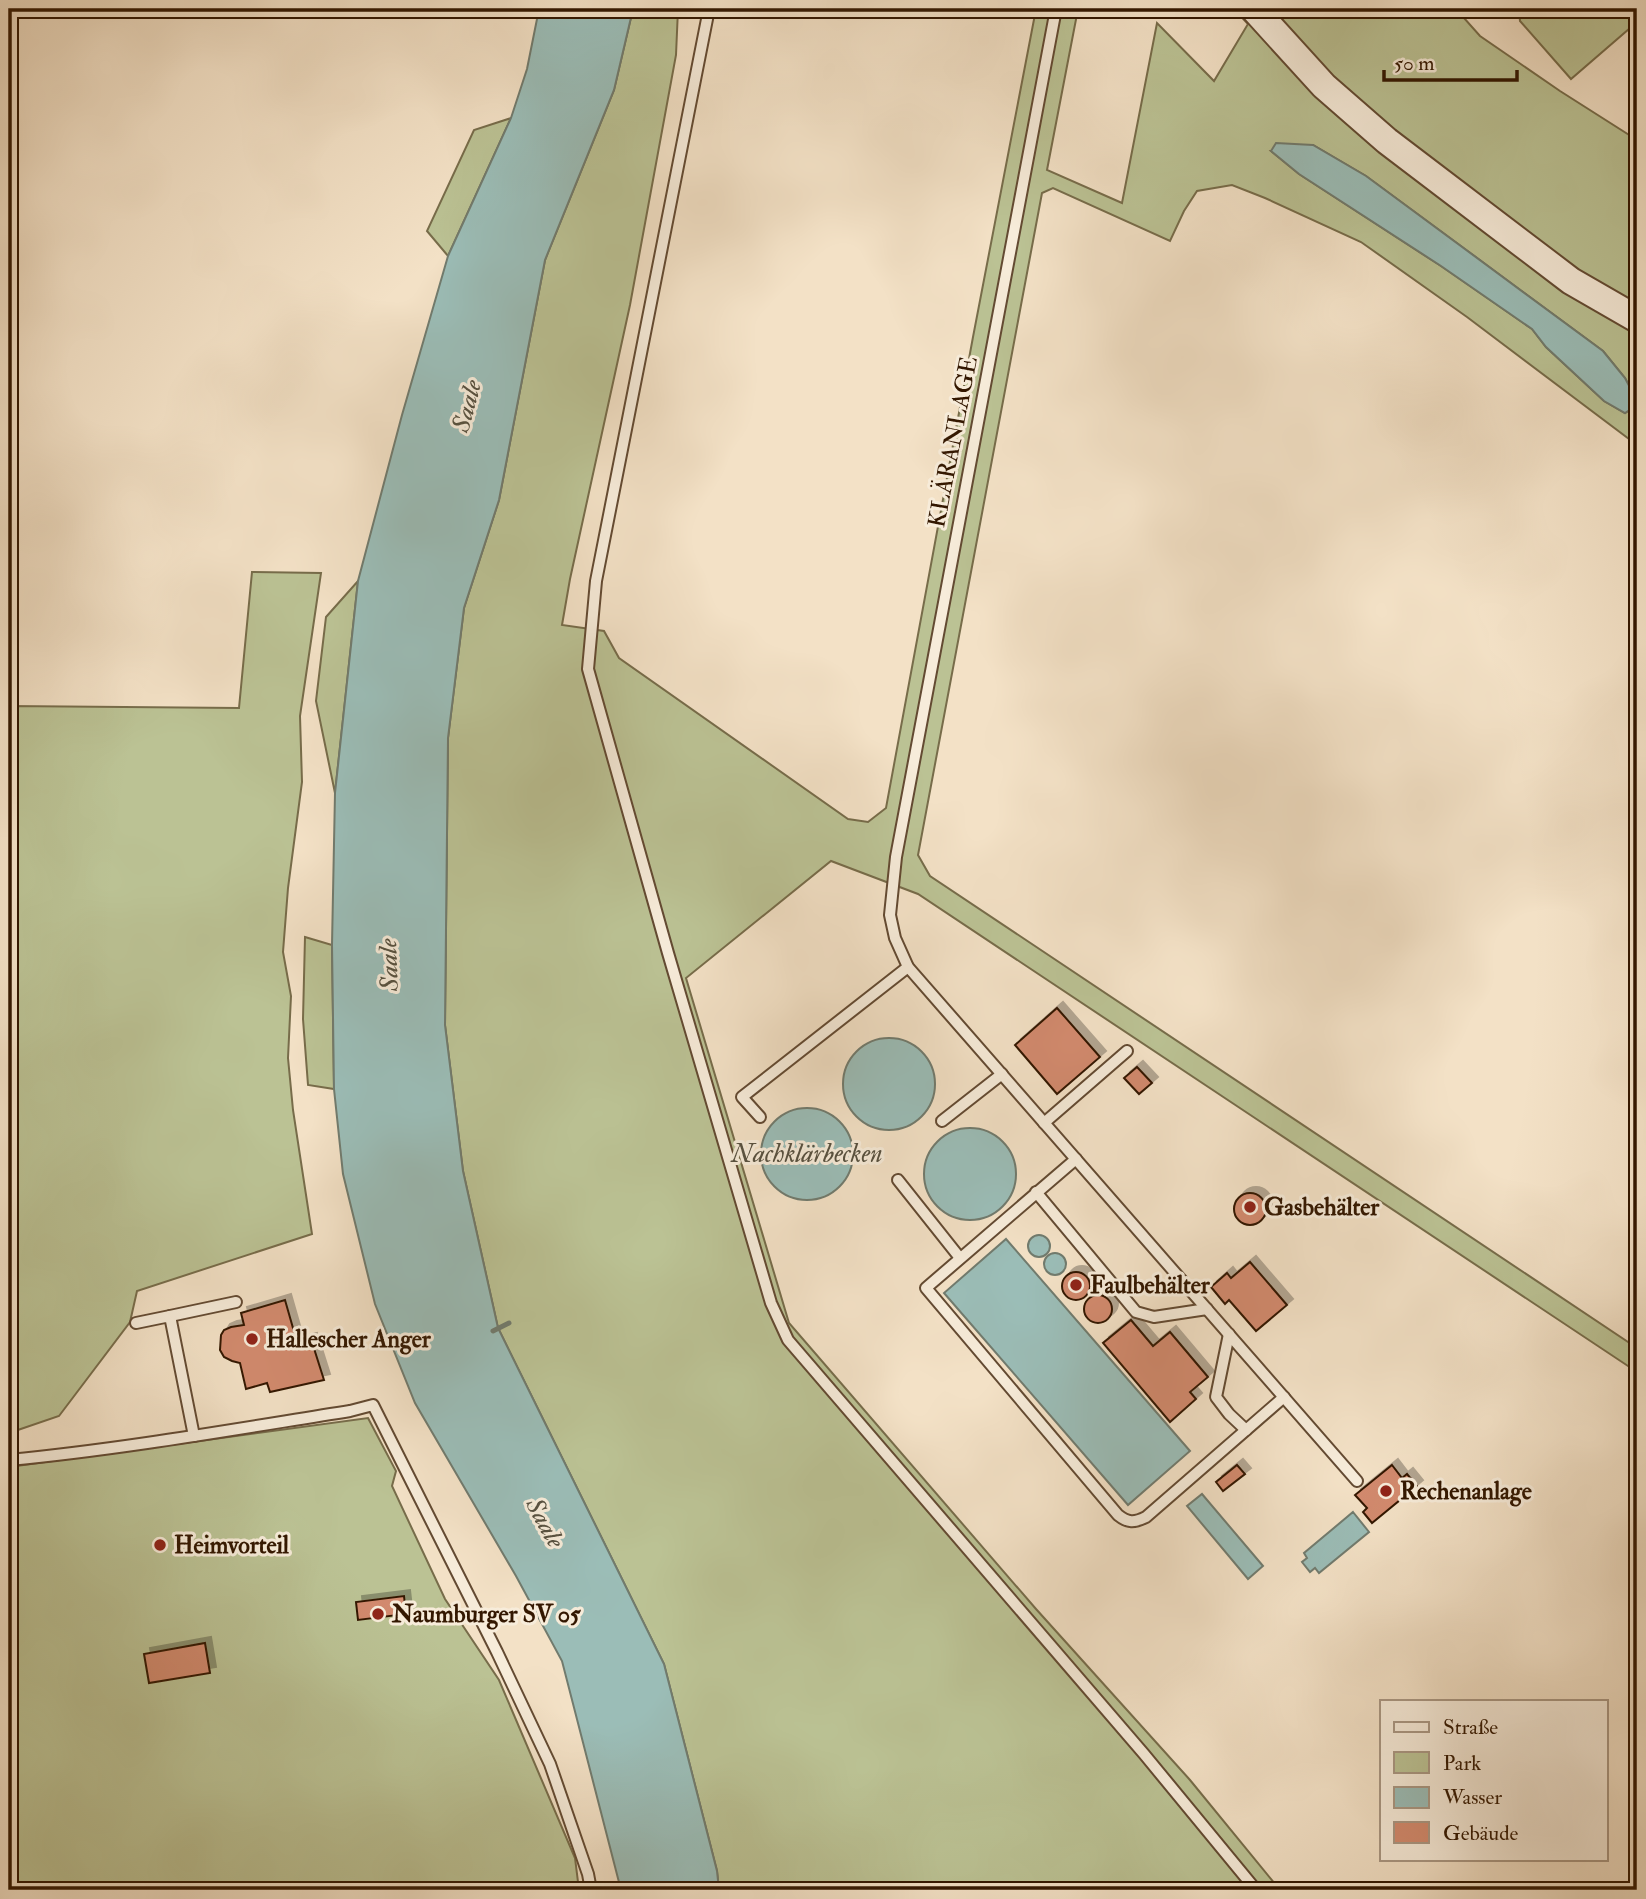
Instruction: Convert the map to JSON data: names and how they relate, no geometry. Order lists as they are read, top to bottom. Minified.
{"streets":{"lane":["KLÄRANLAGE"]},"water":["Saale","Nachklärbecken"],"places":["Gasbehälter","Faulbehälter","Hallescher Anger","Rechenanlage","Heimvorteil","Naumburger SV 05"],"legend":["Straße","Park","Wasser","Gebäude"],"scale_bar":"50 m"}
